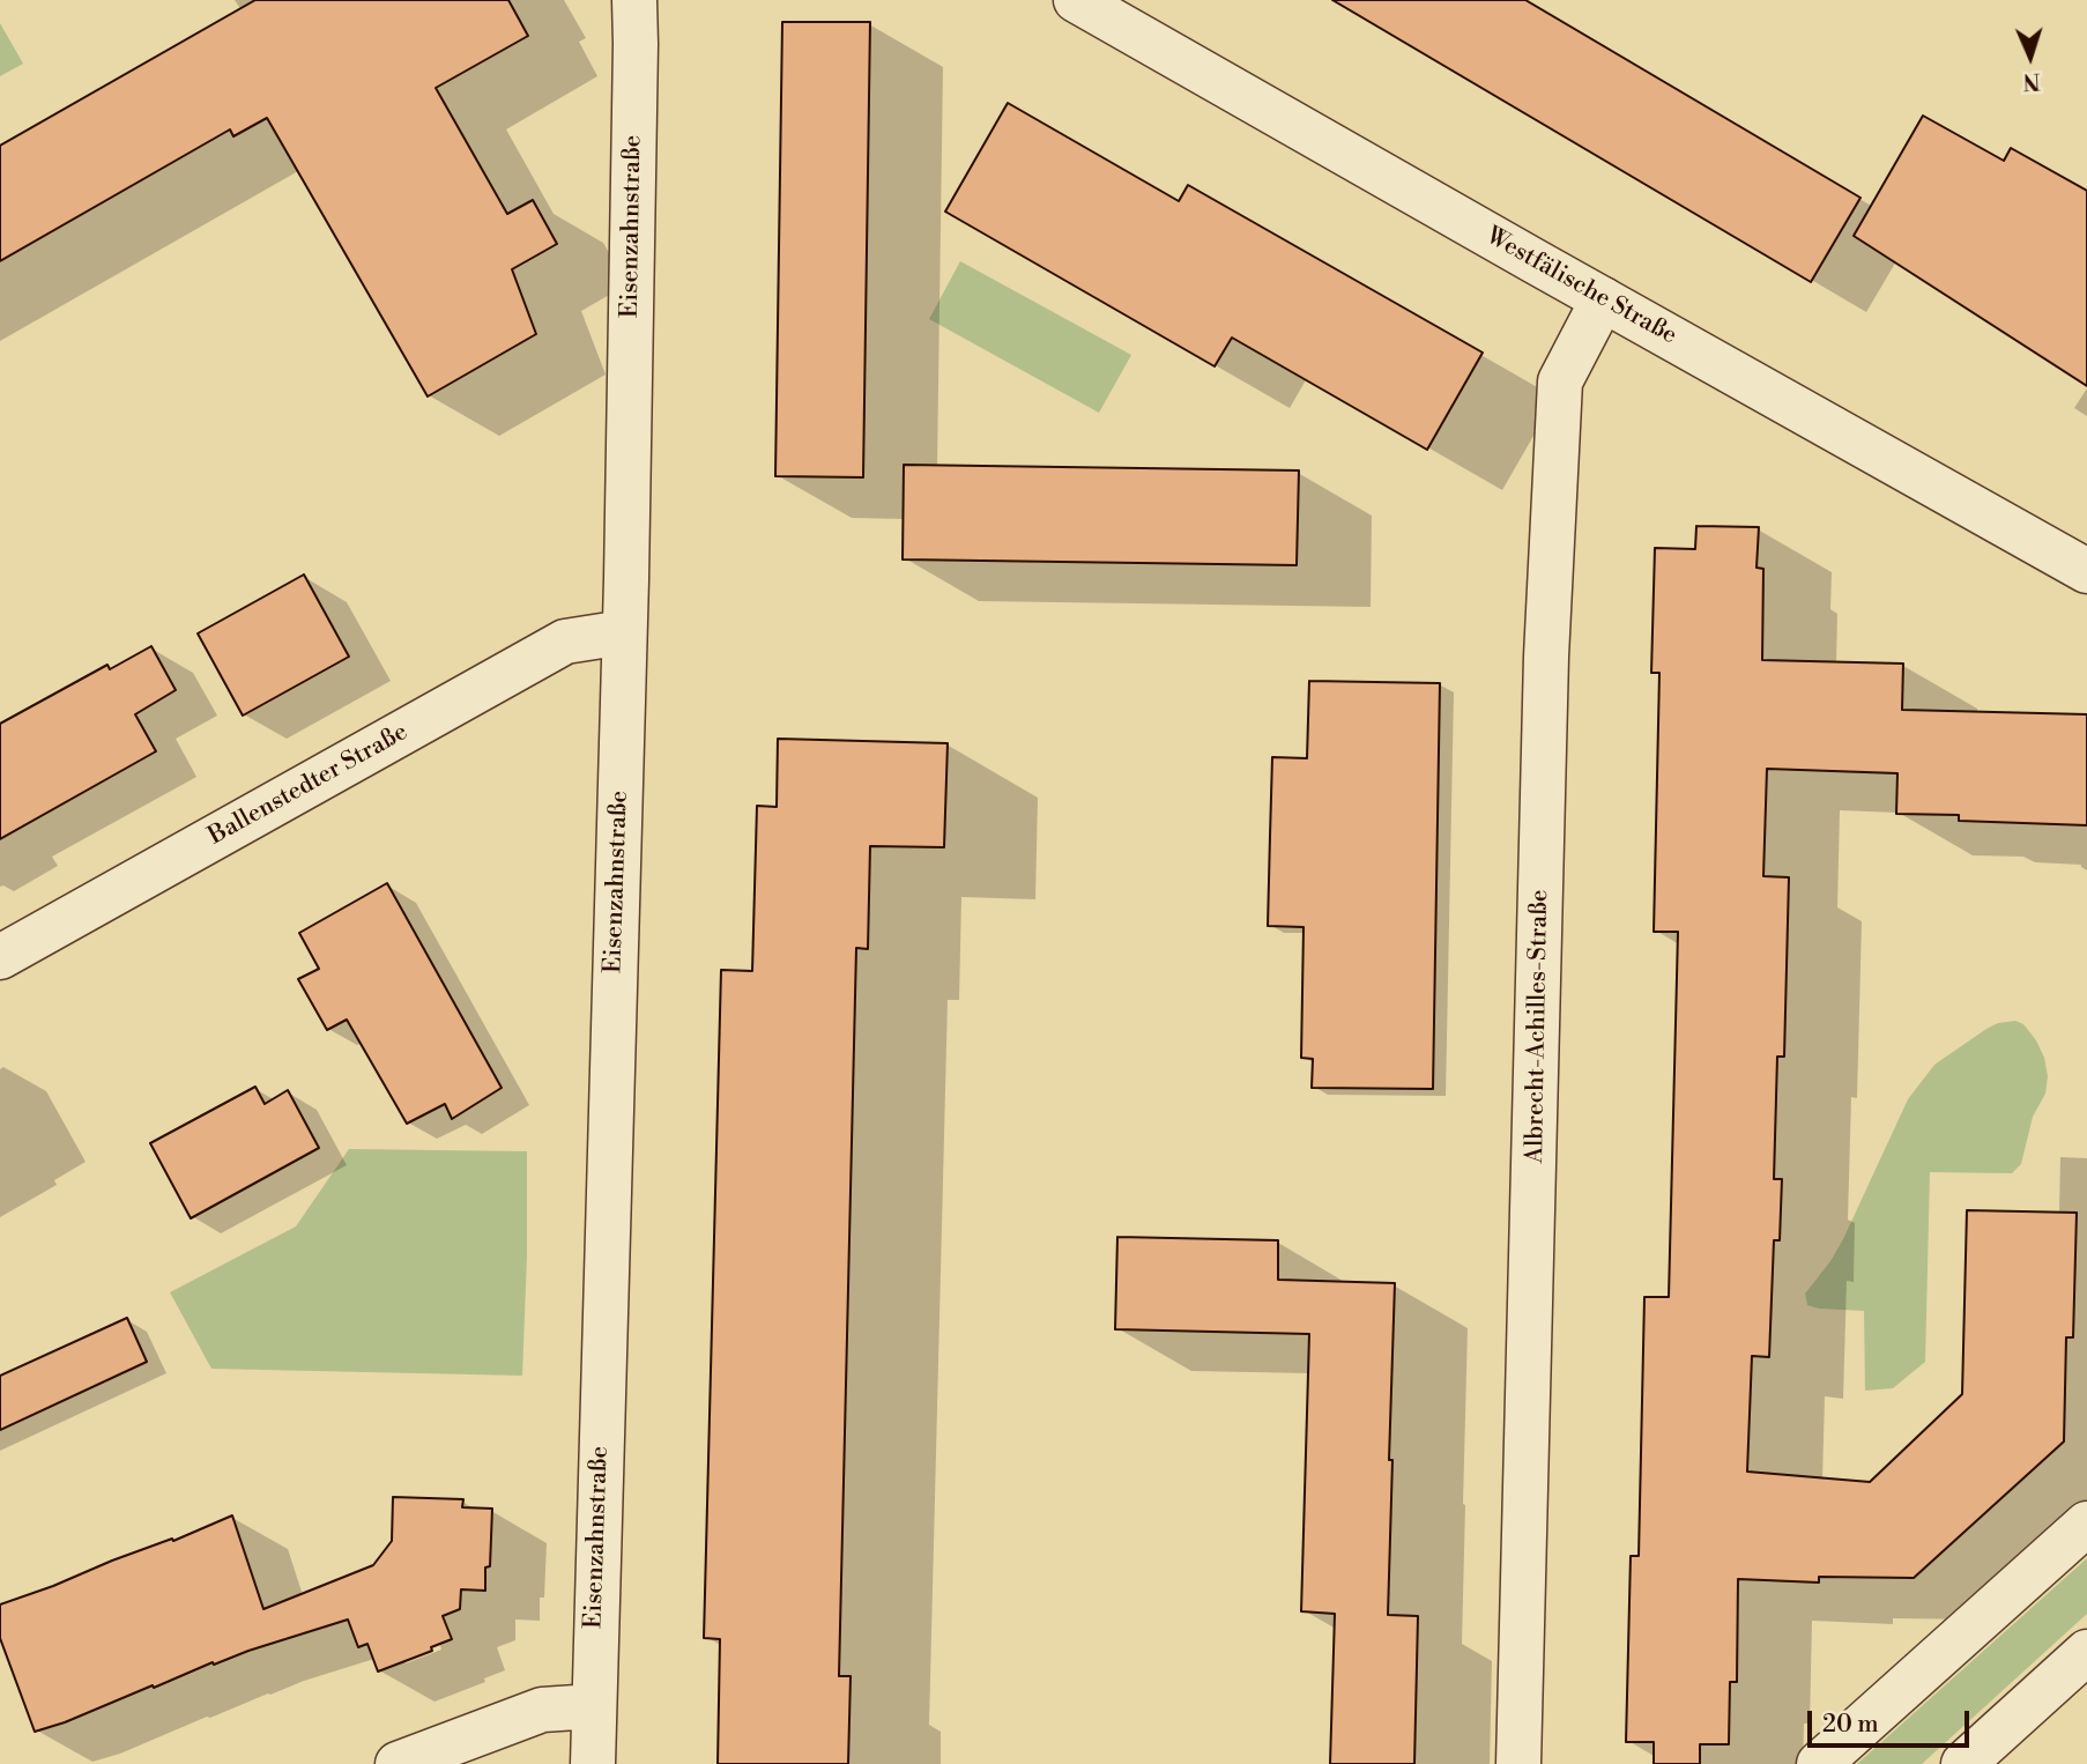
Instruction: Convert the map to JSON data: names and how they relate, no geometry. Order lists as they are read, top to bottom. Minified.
{"streets":{"street":["Eisenzahnstraße","Westfälische Straße","Ballenstedter Straße","Albrecht-Achilles-Straße"]},"crossings":[["Eisenzahnstraße","Ballenstedter Straße"],["Westfälische Straße","Albrecht-Achilles-Straße"]],"scale_bar":"20 m","north":"bottom"}
